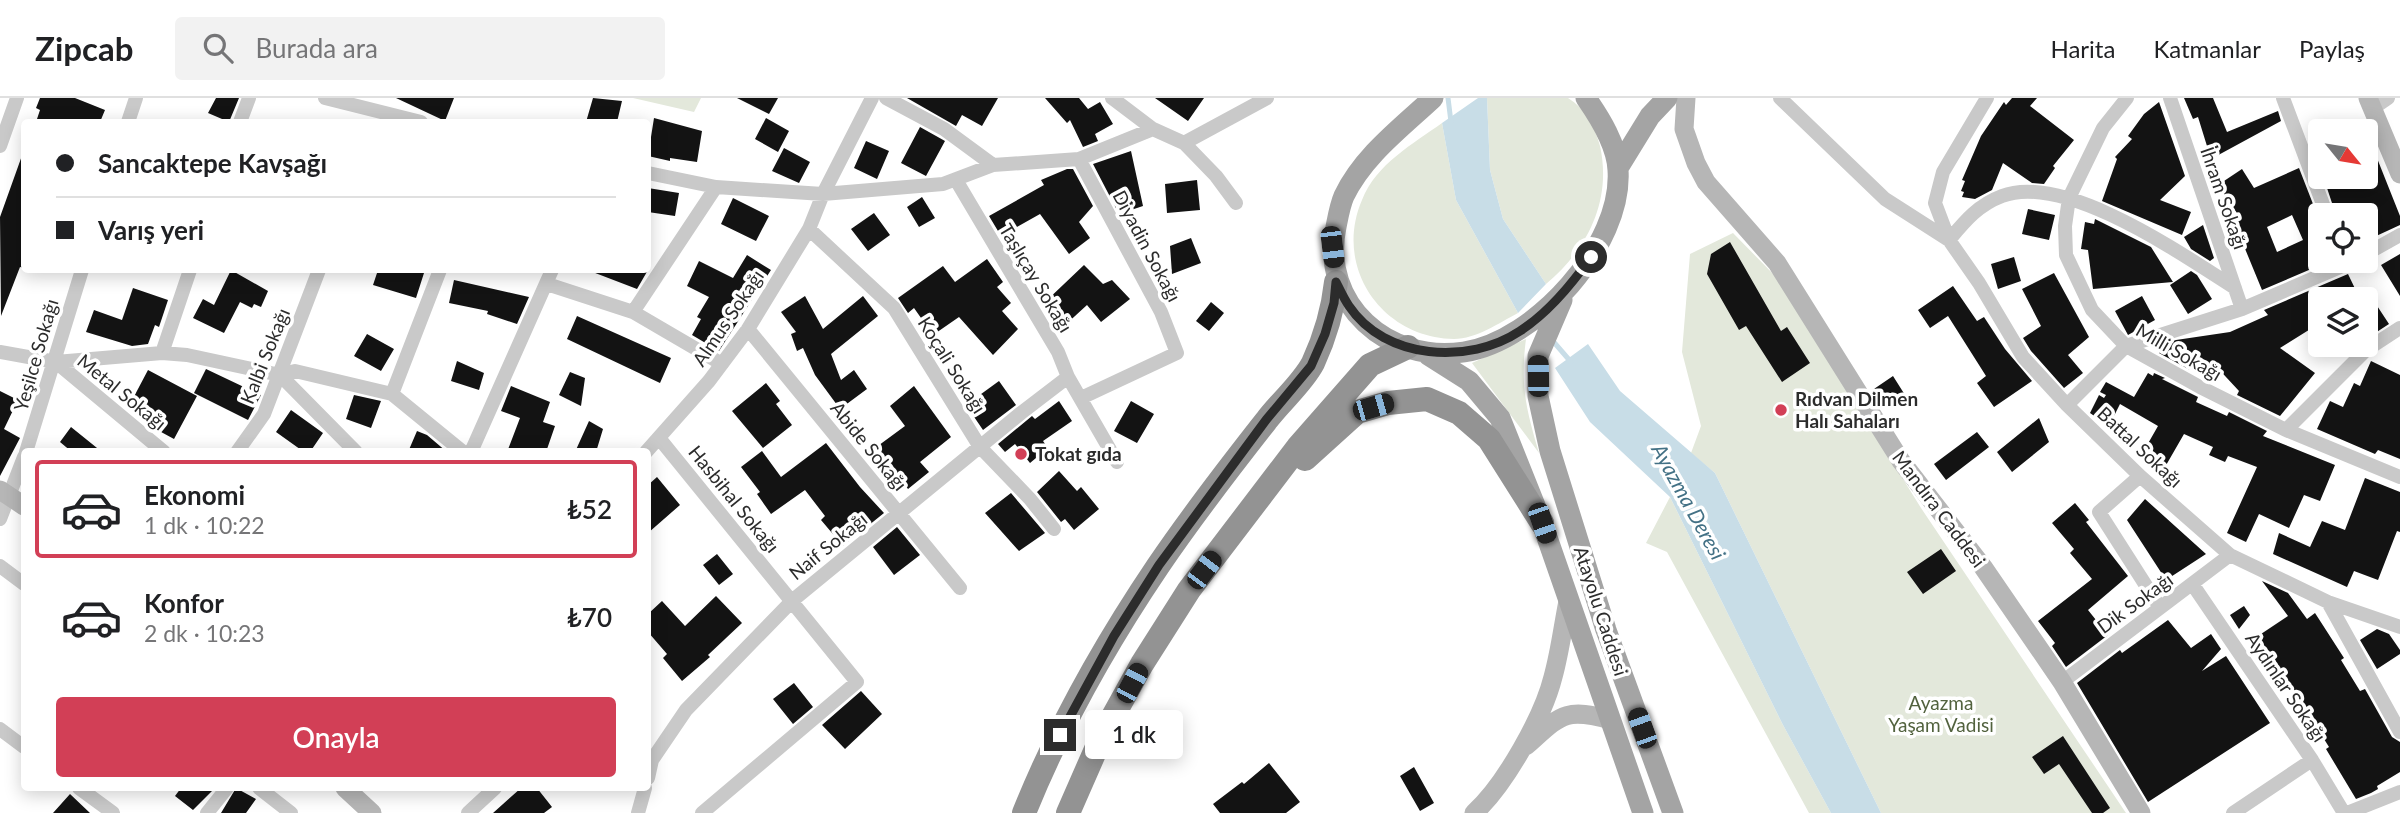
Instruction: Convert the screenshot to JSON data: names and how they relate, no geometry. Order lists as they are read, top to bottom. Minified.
{"streets":{"main road":["Atayolu Caddesi"],"street":["İhram Sokağı","Diyadin Sokağı","Taşlıçay Sokağı","Almus Sokağı","Milli Sokağı","Yeşilce Sokağı","Kalbi Sokağı","Koçali Sokağı","Metal Sokağı","Abide Sokağı","Battal Sokağı","Hasbihal Sokağı","Mandıra Caddesi","Naif Sokağı","Dik Sokağı","Aydınlar Sokağı"]},"crossings":[["Diyadin Sokağı","Taşlıçay Sokağı"],["Taşlıçay Sokağı","Naif Sokağı"],["Almus Sokağı","Koçali Sokağı"],["Almus Sokağı","Abide Sokağı"],["Almus Sokağı","Hasbihal Sokağı"],["Yeşilce Sokağı","Metal Sokağı"],["Koçali Sokağı","Naif Sokağı"],["Abide Sokağı","Naif Sokağı"],["Battal Sokağı","Dik Sokağı"],["Hasbihal Sokağı","Naif Sokağı"],["Mandıra Caddesi","Dik Sokağı"],["Dik Sokağı","Aydınlar Sokağı"]],"water":["Ayazma Deresi"],"parks":["Ayazma Yaşam Vadisi"],"places":["Rıdvan Dilmen Halı Sahaları","Tokat gıda"],"north":"bottom right","page":{"header":"Zipcab","search":"Burada ara","nav":["Harita","Katmanlar","Paylaş"],"banner":["Sancaktepe Kavşağı","Varış yeri"],"list":[{"name":"Ekonomi","note":"1 dk · 10:22","value":"₺52"},{"name":"Konfor","note":"2 dk · 10:23","value":"₺70"}],"buttons":"Onayla","bubble":"1 dk"}}
